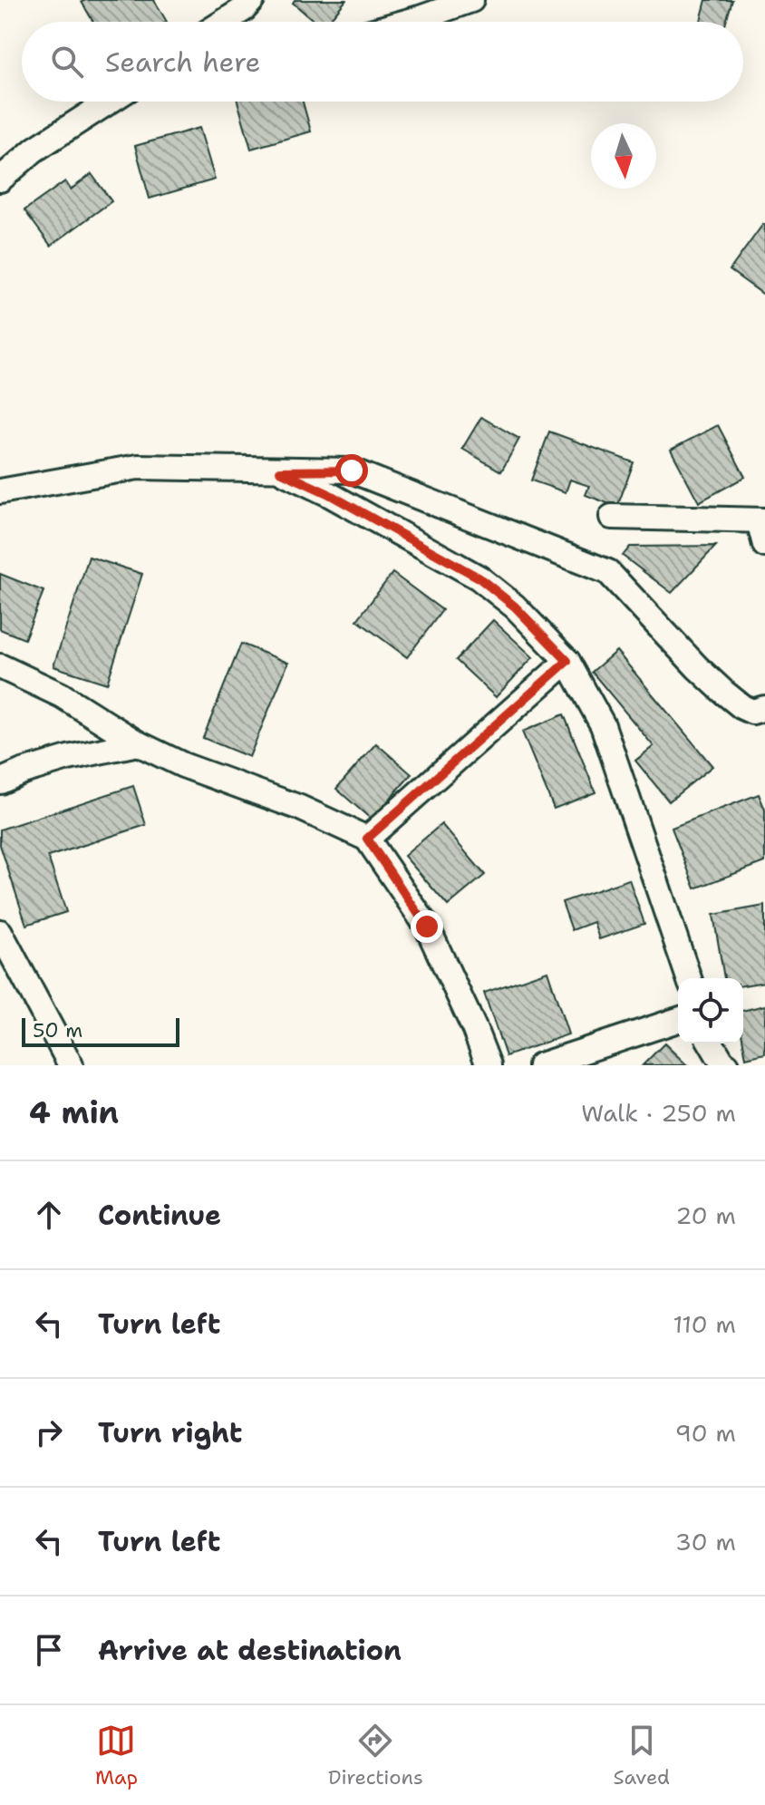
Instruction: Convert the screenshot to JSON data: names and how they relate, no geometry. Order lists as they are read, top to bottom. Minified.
{"scale_bar":"50 m","north":"bottom","page":{"search":"Search here","scale":"50 m","heading":["4 min","Walk · 250 m"],"list":[["Continue","20 m"],["Turn left","110 m"],["Turn right","90 m"],["Turn left","30 m"],"Arrive at destination"],"nav":["Map","Directions","Saved"]}}
